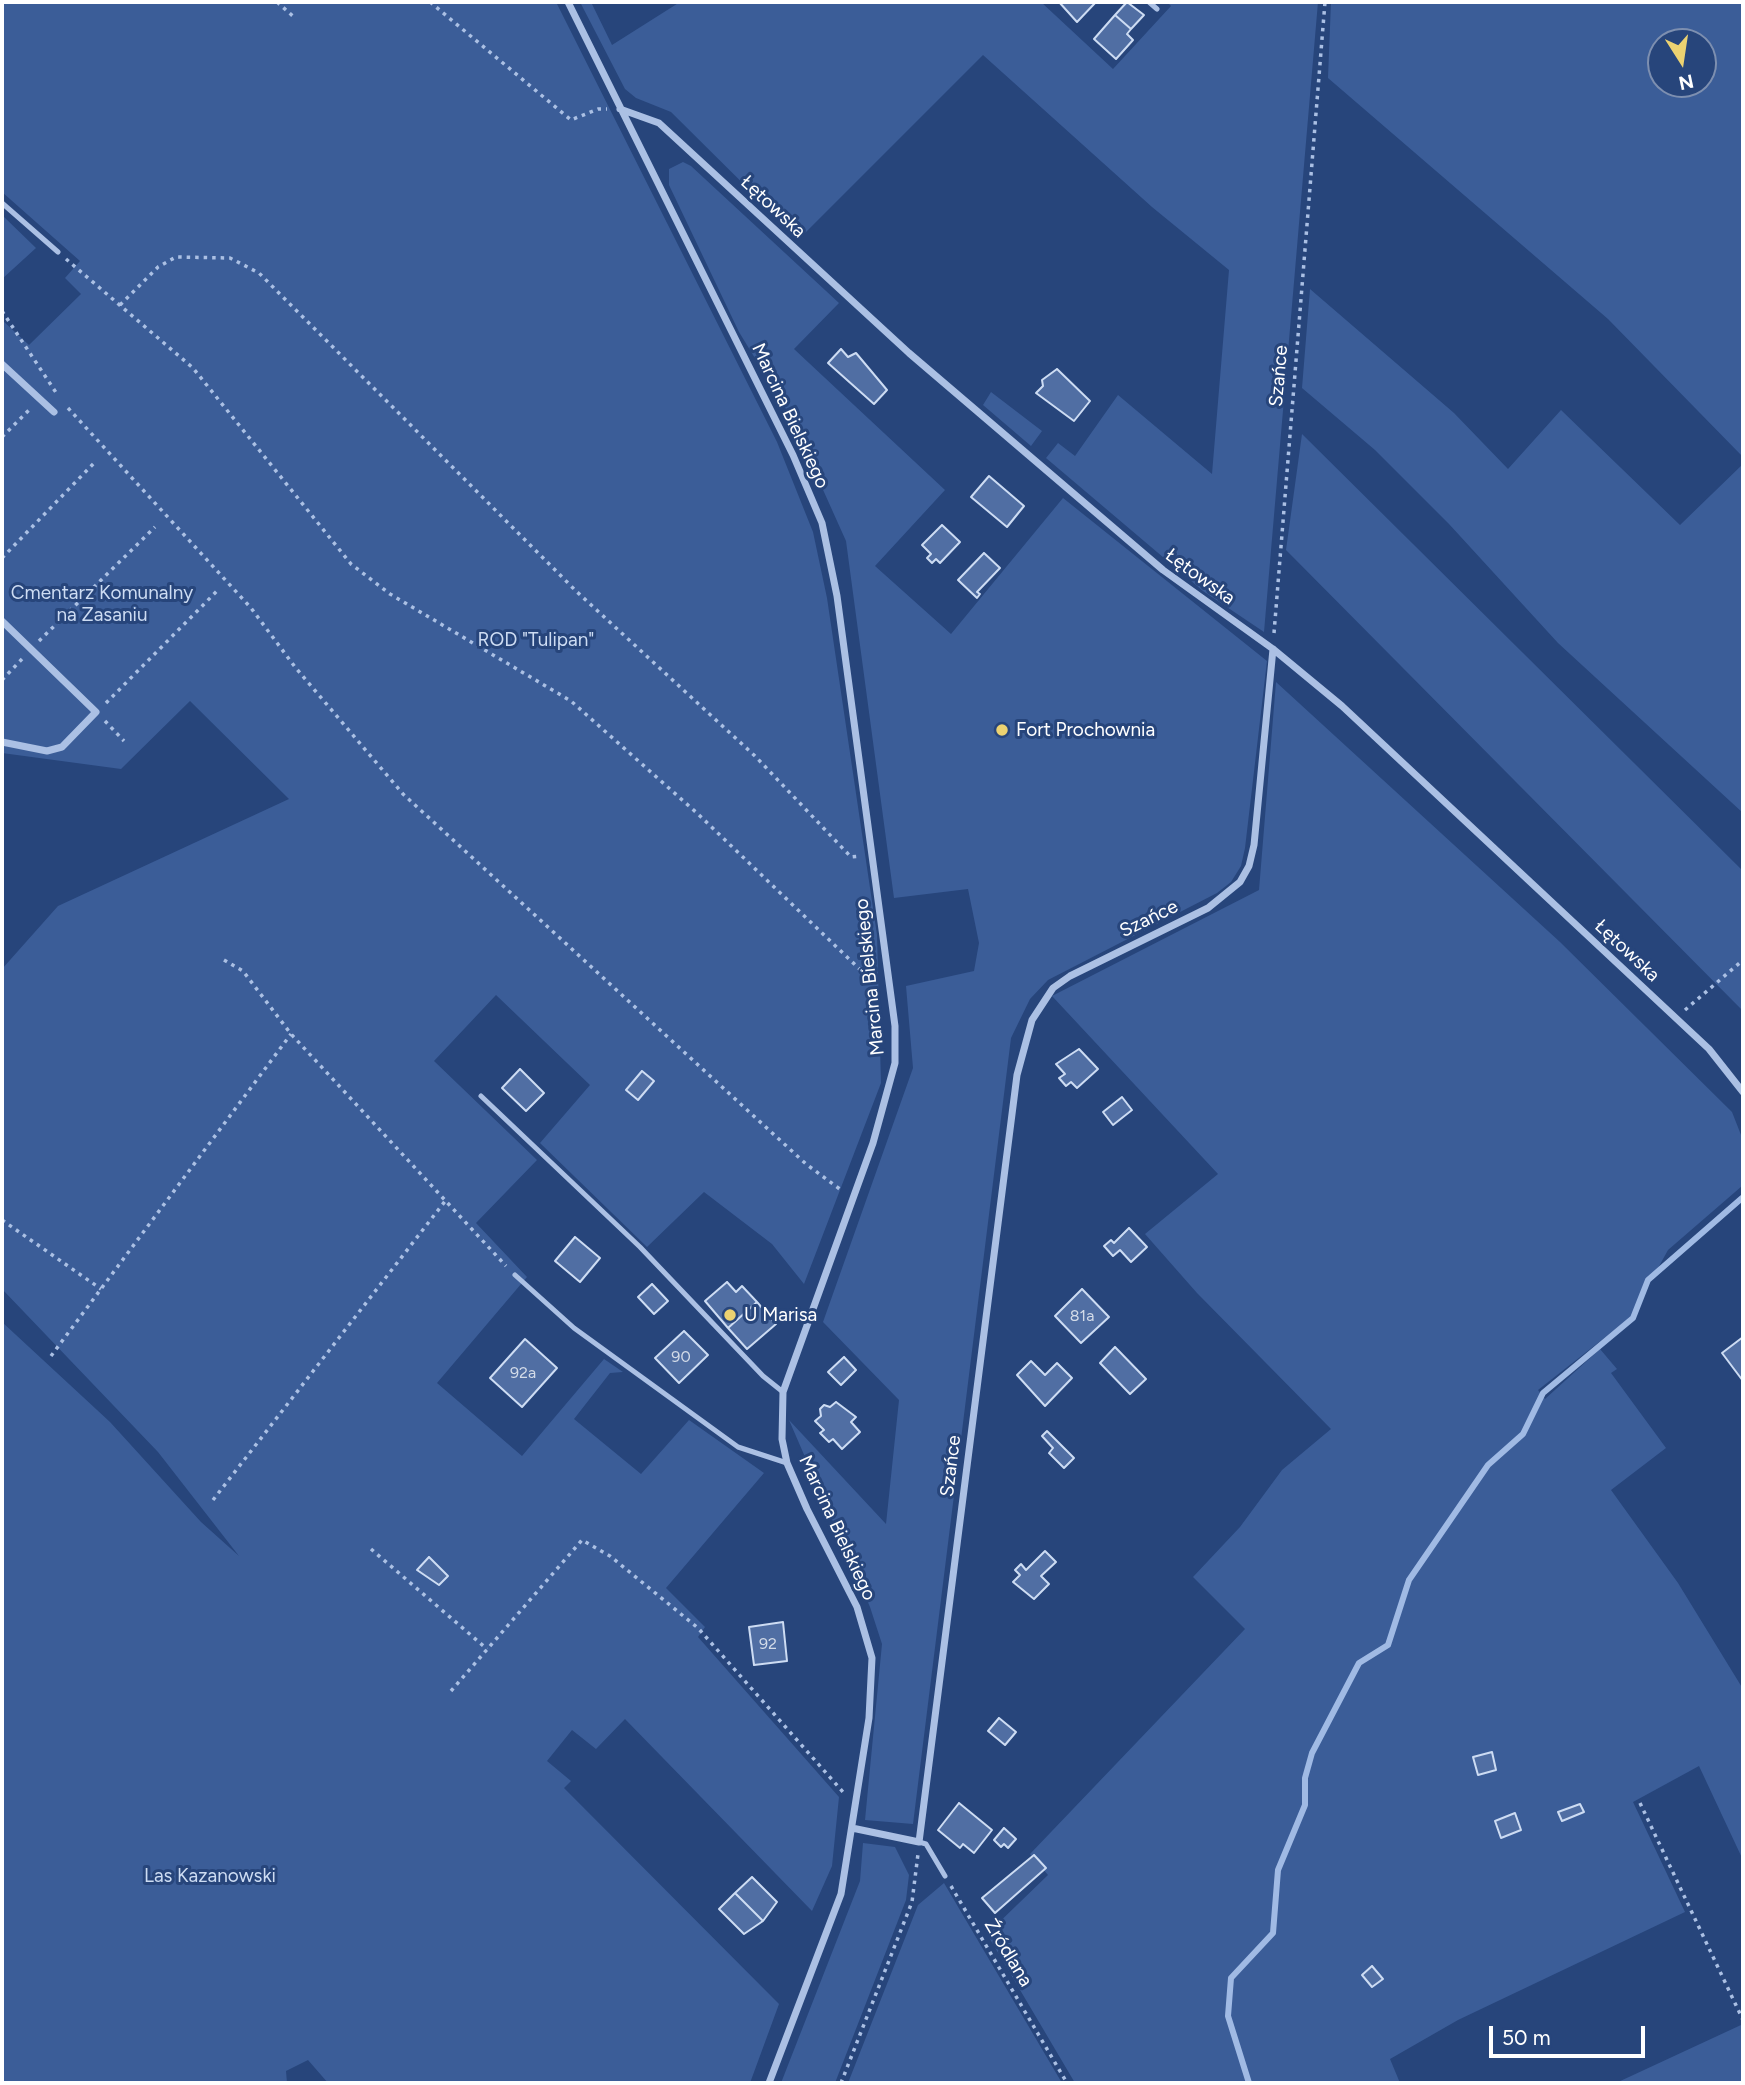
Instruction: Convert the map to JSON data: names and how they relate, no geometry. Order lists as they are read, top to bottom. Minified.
{"streets":{"street":["Łętowska","Szańce","Marcina Bielskiego"],"path":["Źródlana"]},"crossings":[["Łętowska","Szańce"],["Łętowska","Marcina Bielskiego"]],"parks":["Cmentarz Komunalny na Zasaniu","ROD \"Tulipan\"","Las Kazanowski"],"places":["Fort Prochownia","U Marisa"],"house_numbers":["81a","90","92a","92"],"scale_bar":"50 m","north":"bottom"}
